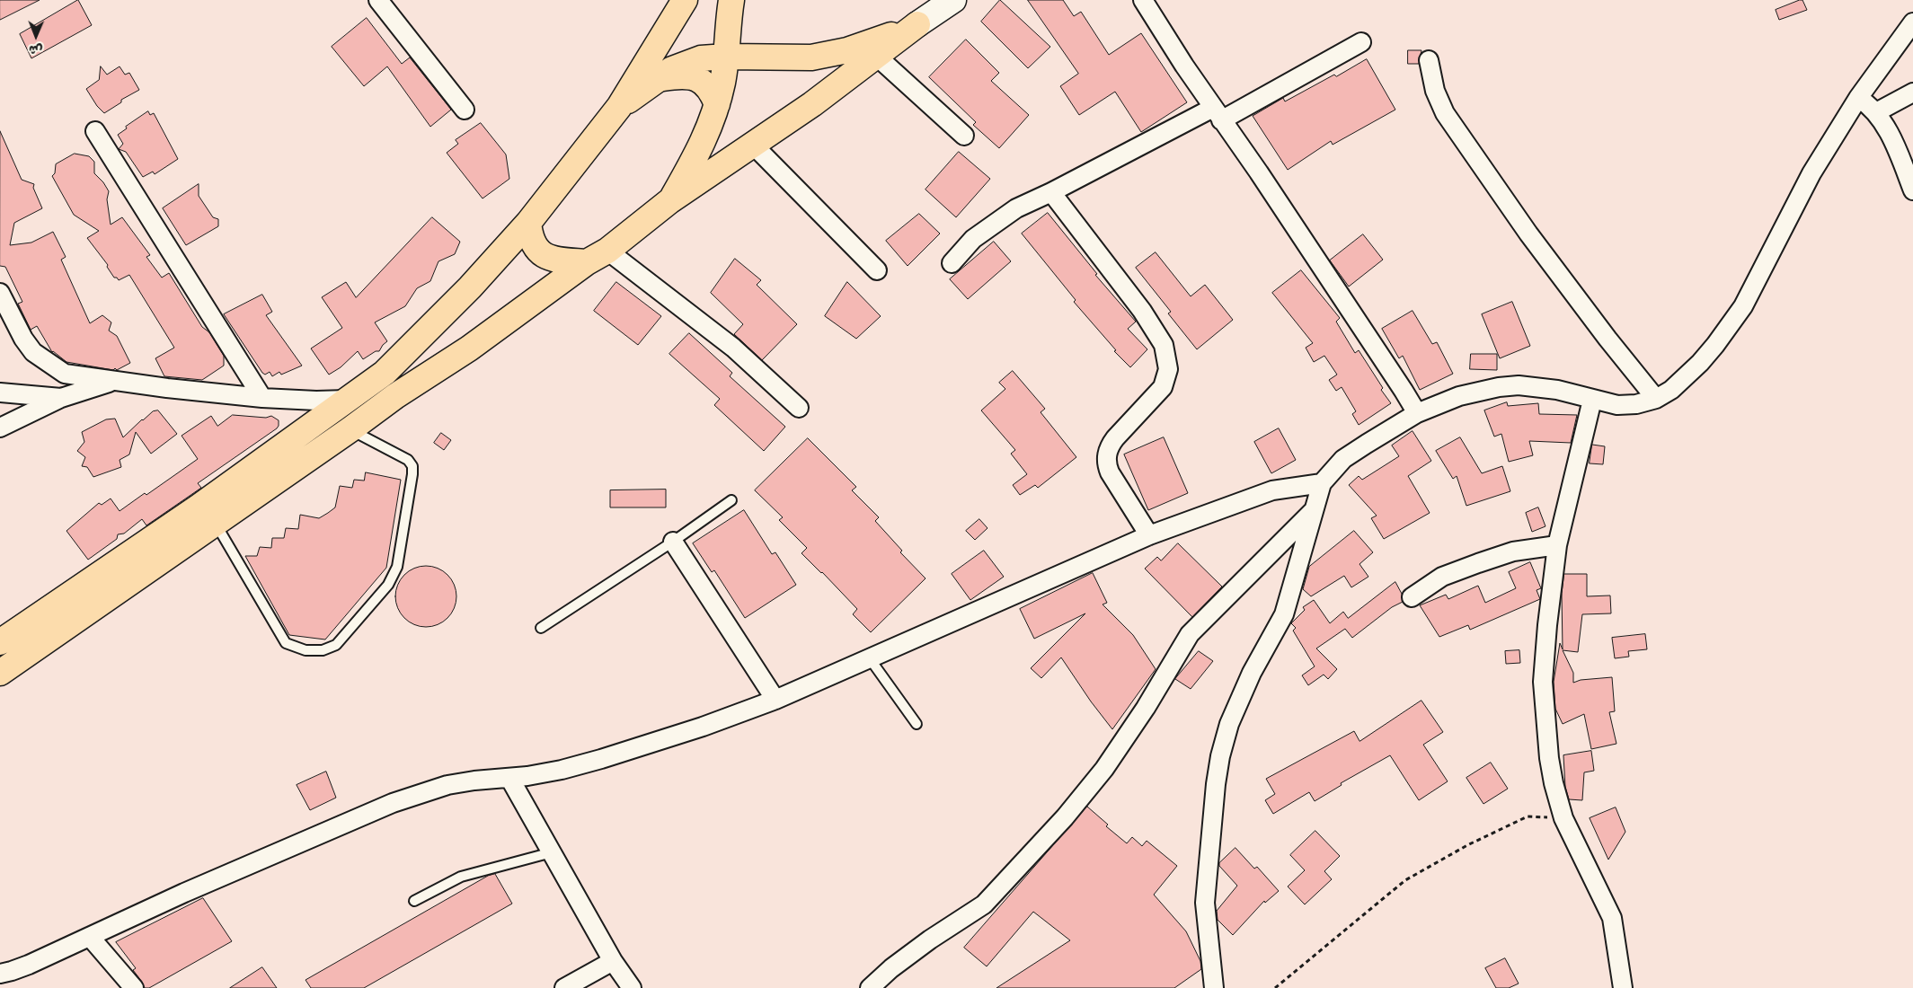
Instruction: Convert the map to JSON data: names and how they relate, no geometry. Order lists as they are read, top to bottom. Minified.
{"north":"bottom"}
